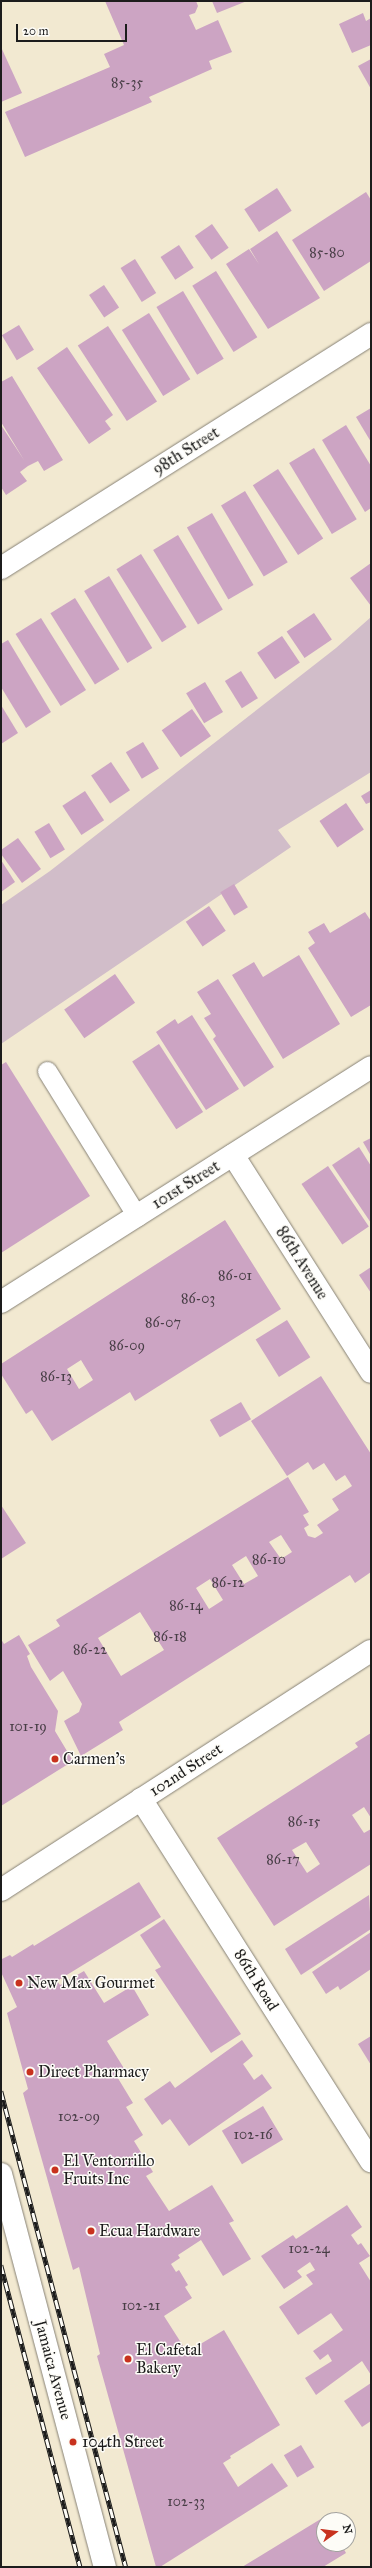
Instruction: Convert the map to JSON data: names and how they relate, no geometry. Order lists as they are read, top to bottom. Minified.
{"streets":{"street":["98th Street","101st Street","86th Avenue","102nd Street","86th Road","Jamaica Avenue"]},"crossings":[["101st Street","86th Avenue"],["102nd Street","86th Road"]],"places":["Carmen's","New Max Gourmet","Direct Pharmacy","El Ventorrillo Fruits Inc","Ecua Hardware","El Cafetal Bakery","104th Street"],"house_numbers":["85-35","85-80","86-01","86-03","86-07","86-09","86-13","86-10","86-12","86-14","86-18","86-22","101-19","86-15","86-17","102-09","102-16","102-24","102-21","102-33"],"scale_bar":"20 m","north":"right"}
